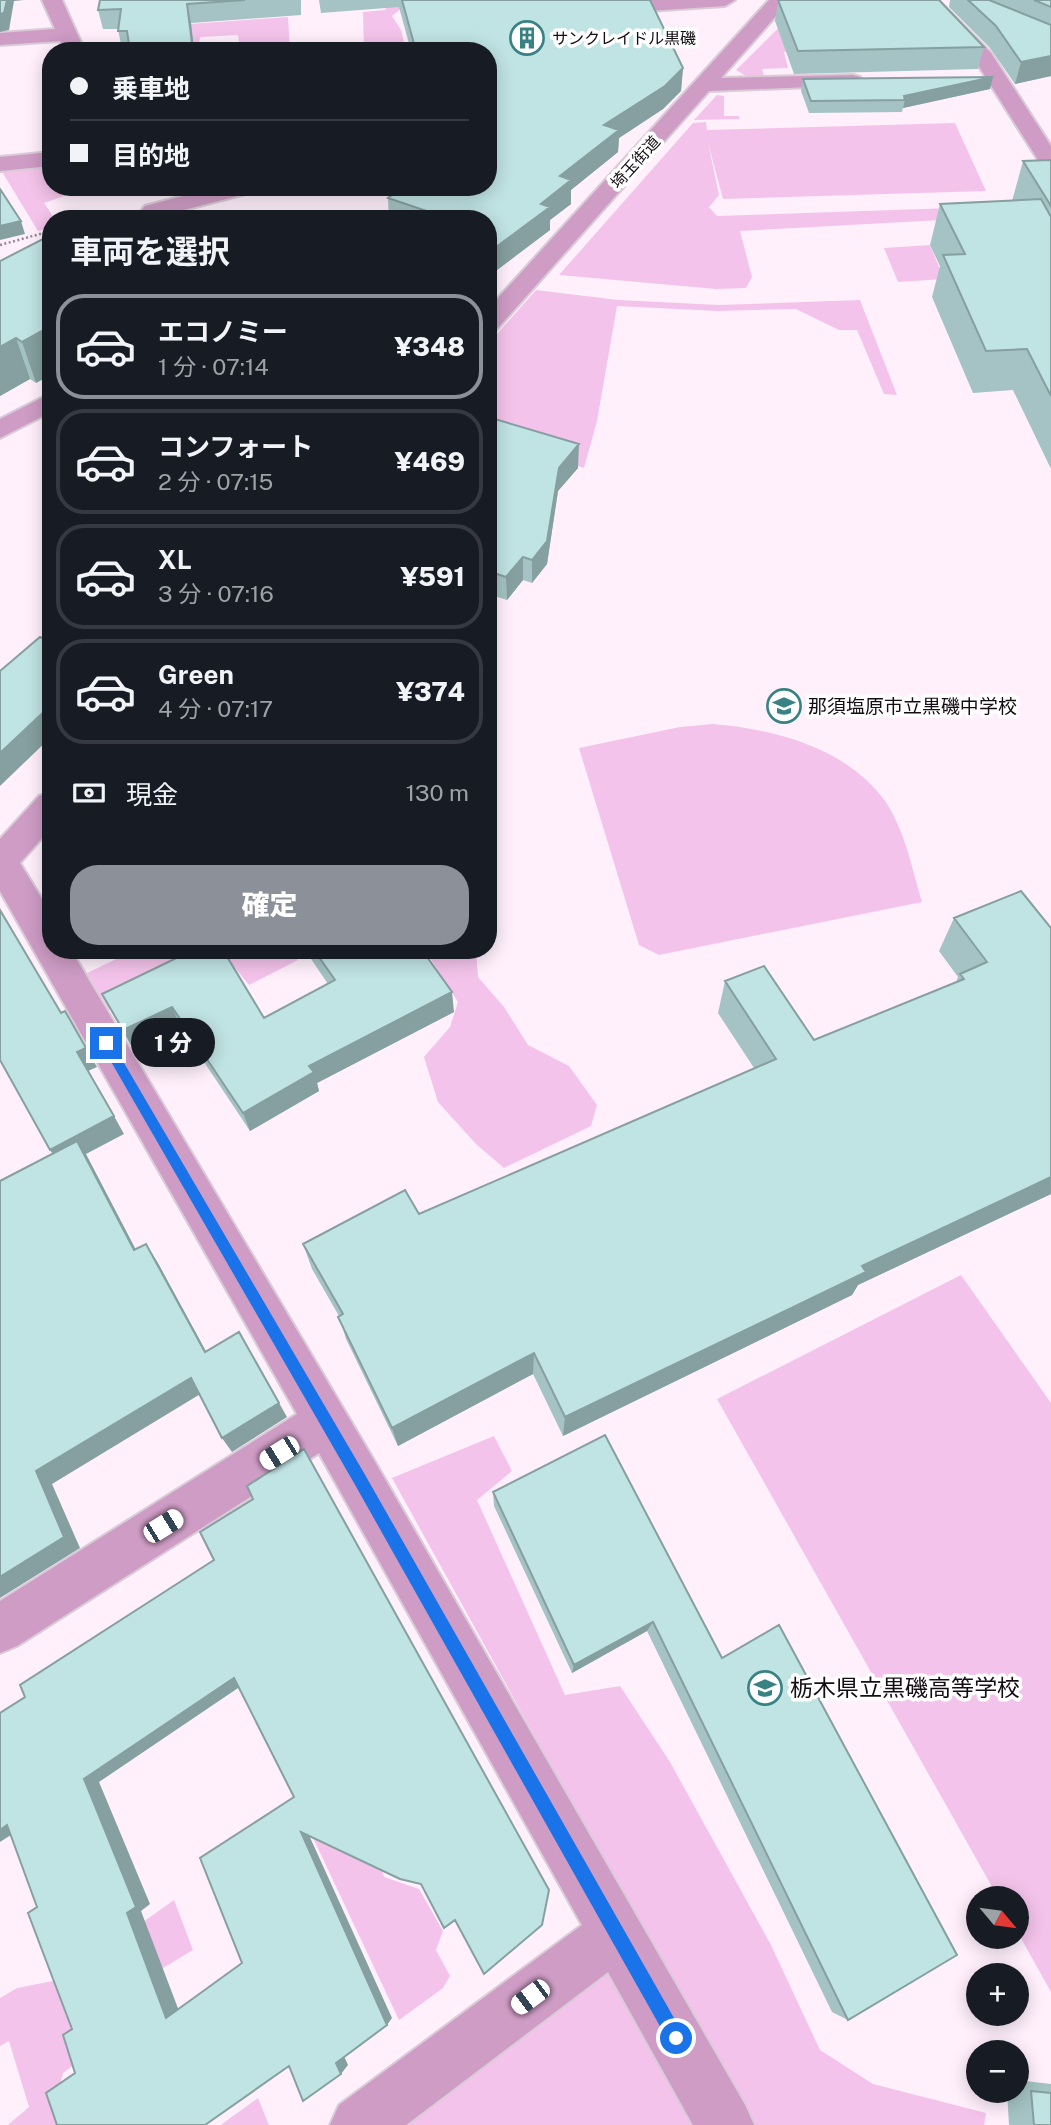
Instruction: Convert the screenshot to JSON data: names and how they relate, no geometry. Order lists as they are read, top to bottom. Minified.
{"streets":{"street":["埼玉街道"]},"places":{"building":["サンクレイドル黒磯"],"school or university":["那須塩原市立黒磯中学校","栃木県立黒磯高等学校"]},"north":"bottom right","page":{"banner":["乗車地","目的地"],"heading":"車両を選択","list":[{"name":"エコノミー","note":"1 分 · 07:14","value":"¥348"},{"name":"コンフォート","note":"2 分 · 07:15","value":"¥469"},{"name":"XL","note":"3 分 · 07:16","value":"¥591"},{"name":"Green","note":"4 分 · 07:17","value":"¥374"}],"pay":["現金","130 m"],"buttons":"確定","bubble":"1 分","map_buttons":["+","−"]}}
